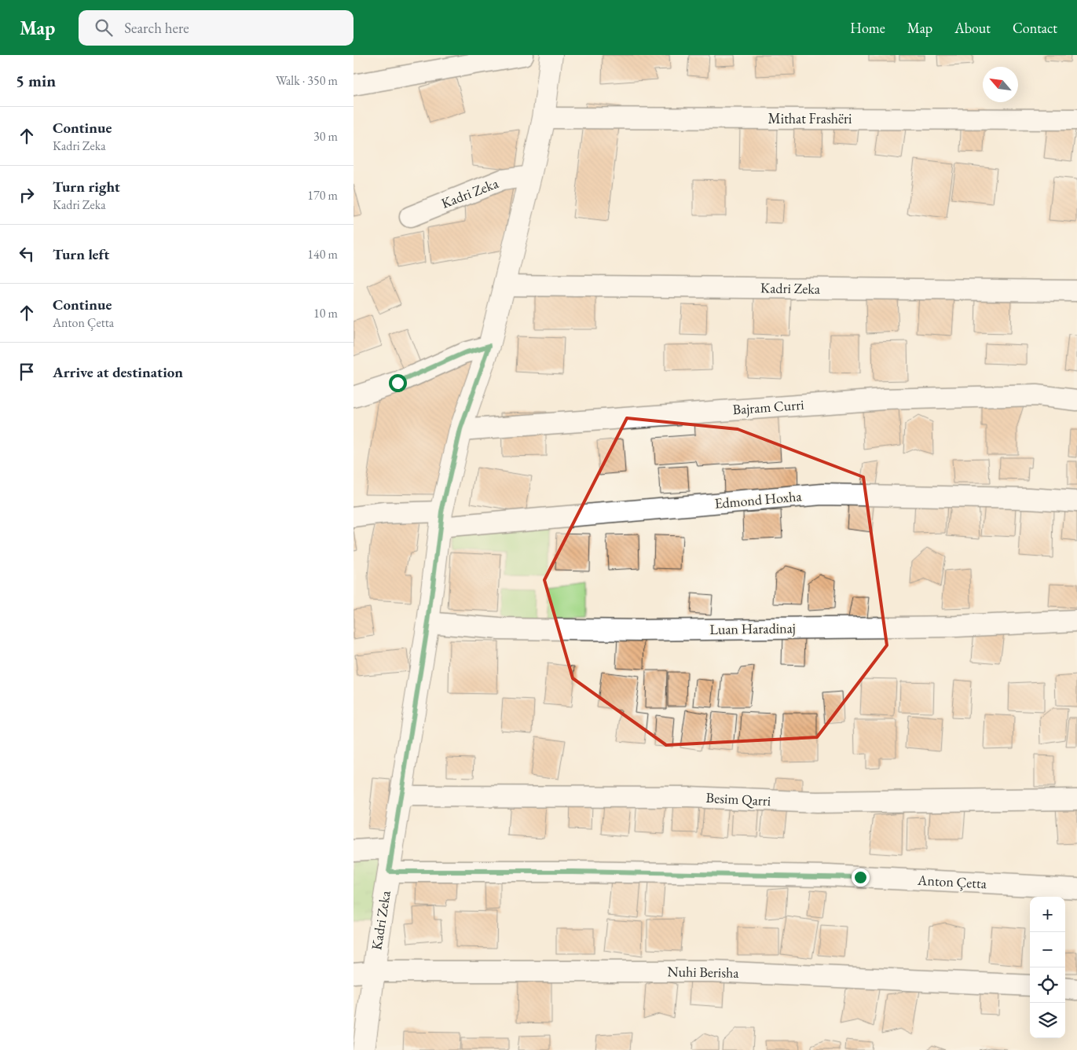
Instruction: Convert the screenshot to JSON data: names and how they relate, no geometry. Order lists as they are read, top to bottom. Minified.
{"streets":{"street":["Mithat Frashëri","Kadri Zeka","Bajram Curri","Edmond Hoxha","Luan Haradinaj","Besim Qarri","Anton Çetta","Nuhi Berisha"]},"crossings":[["Mithat Frashëri","Kadri Zeka"],["Kadri Zeka","Bajram Curri"],["Kadri Zeka","Edmond Hoxha"],["Kadri Zeka","Luan Haradinaj"],["Kadri Zeka","Besim Qarri"],["Kadri Zeka","Anton Çetta"],["Kadri Zeka","Nuhi Berisha"]],"north":"top left","page":{"header":"Map","search":"Search here","nav":["Home","Map","About","Contact"],"heading":["5 min","Walk · 350 m"],"list":[["Continue","Kadri Zeka","30 m"],["Turn right","Kadri Zeka","170 m"],["Turn left","140 m"],["Continue","Anton Çetta","10 m"],"Arrive at destination"],"map_buttons":["+","−"]}}
